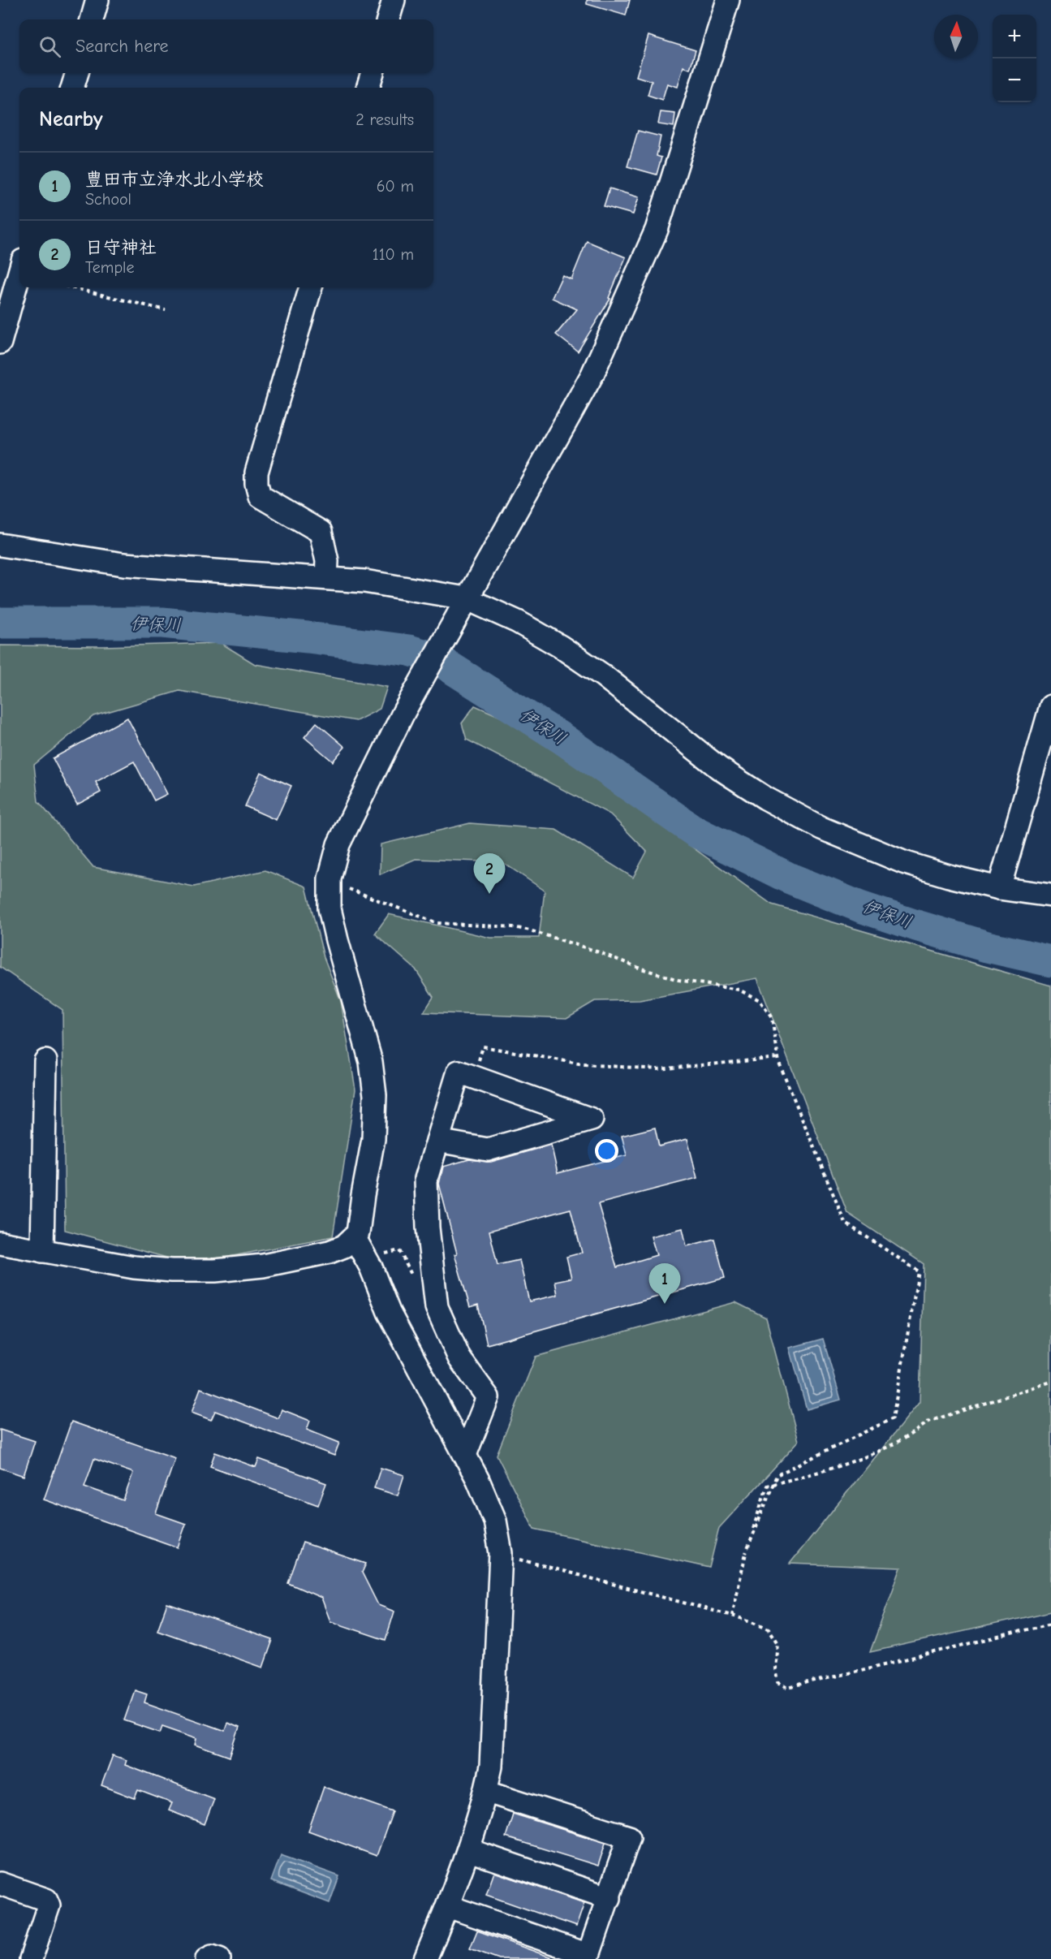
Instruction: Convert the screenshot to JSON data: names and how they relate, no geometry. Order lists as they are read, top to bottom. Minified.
{"water":["伊保川"],"north":"top","page":{"map_buttons":["+","−"],"search":"Search here","heading":["Nearby","2 results"],"list":[{"mark":"1","name":"豊田市立浄水北小学校","note":"School","value":"60 m"},{"mark":"2","name":"日守神社","note":"Temple","value":"110 m"}],"pins":["2","1"]}}
